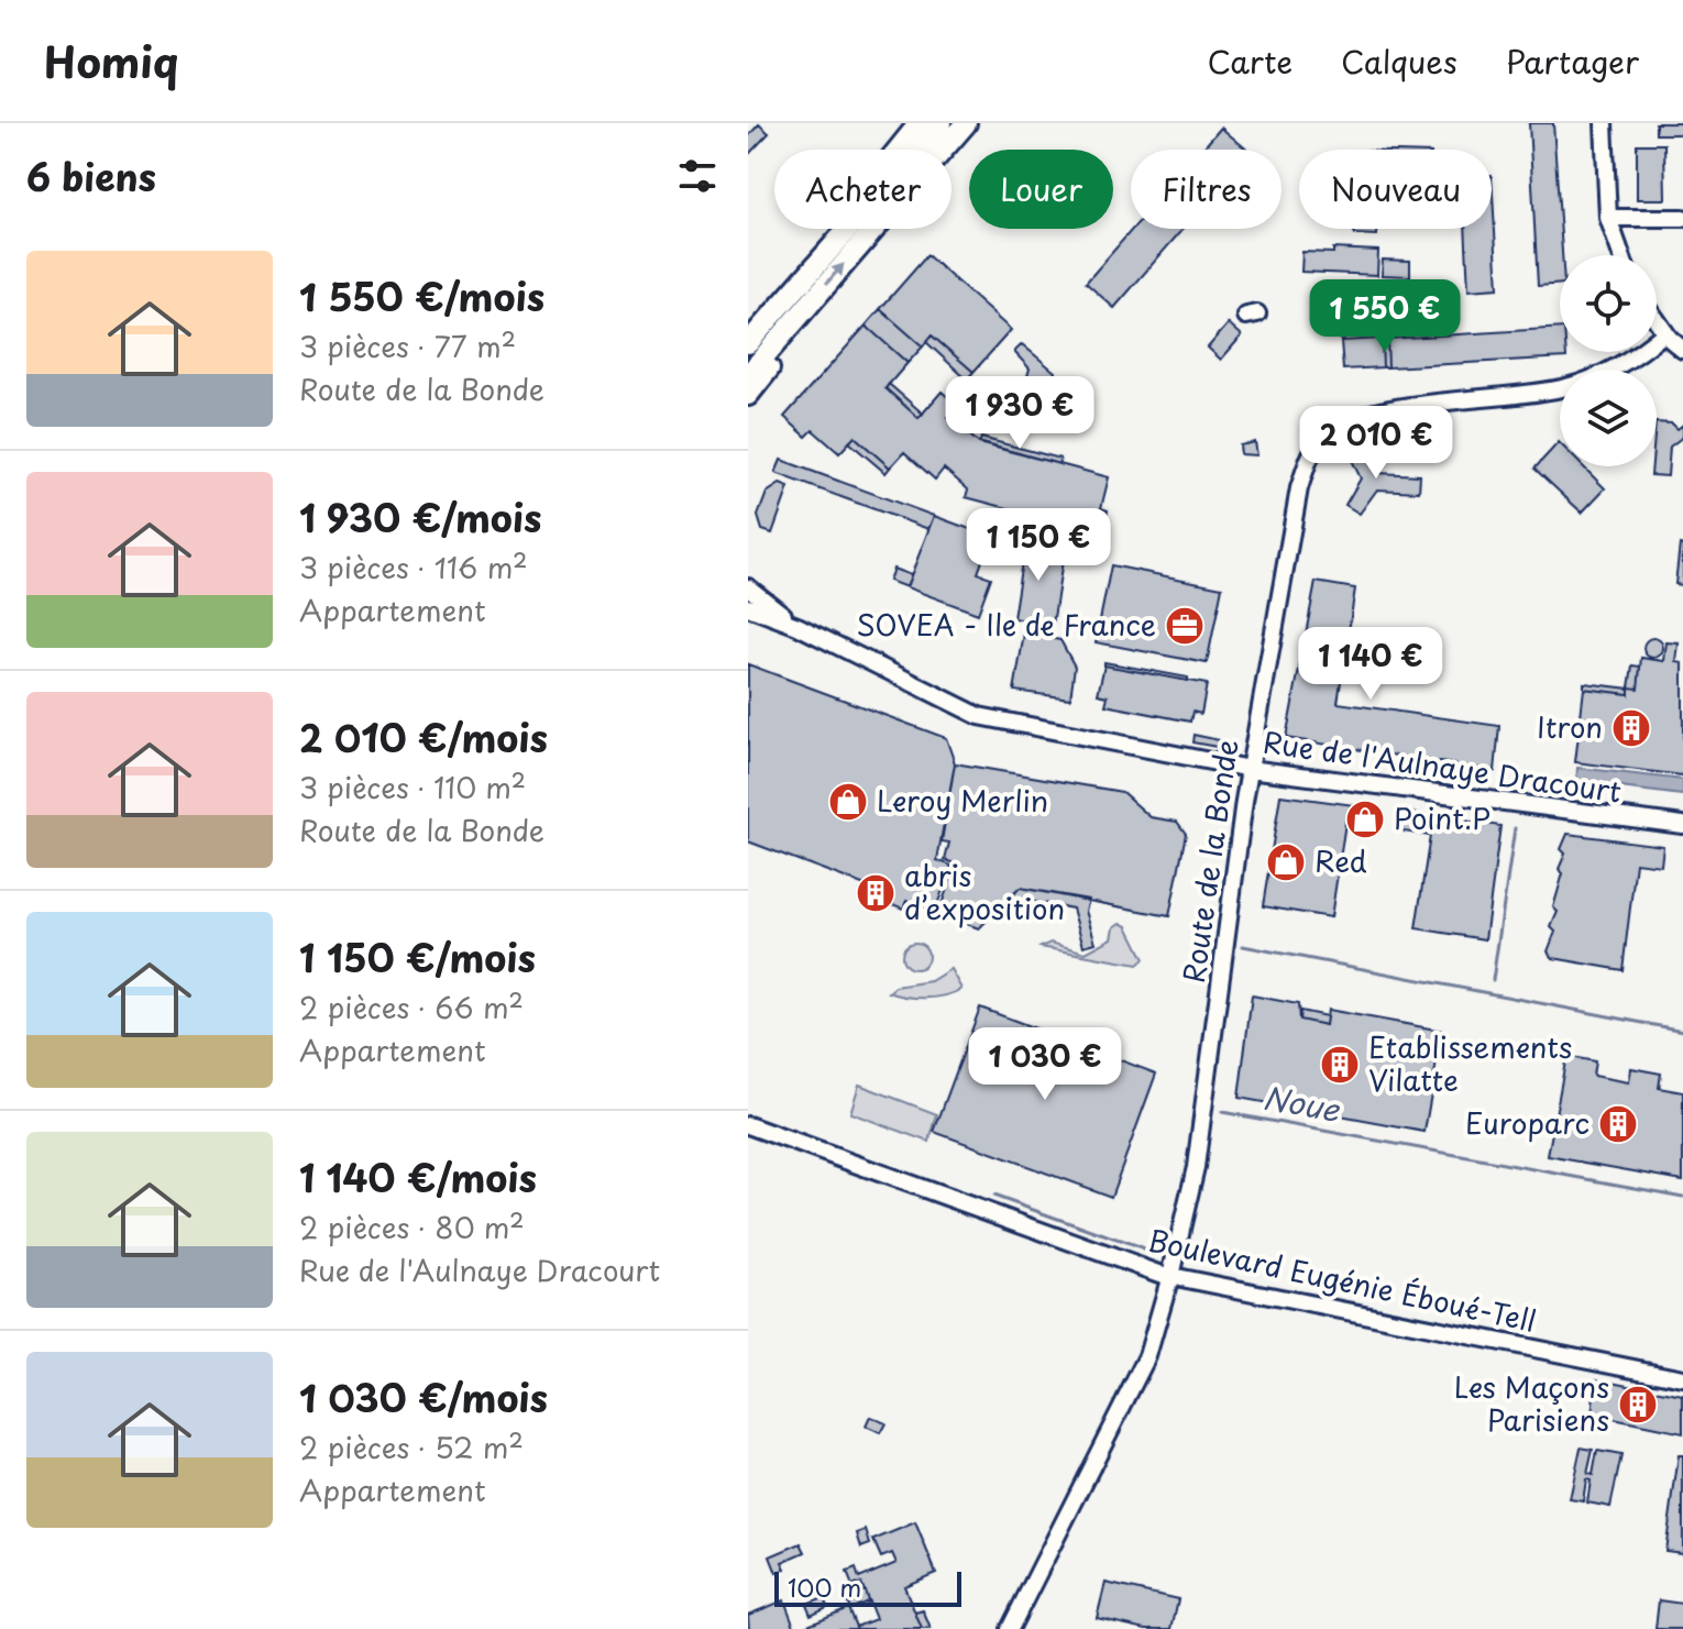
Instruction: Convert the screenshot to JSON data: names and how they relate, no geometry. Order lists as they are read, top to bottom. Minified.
{"streets":{"street":["Rue de l'Aulnaye Dracourt","Route de la Bonde","Boulevard Eugénie Éboué-Tell"]},"crossings":[["Rue de l'Aulnaye Dracourt","Route de la Bonde"],["Route de la Bonde","Boulevard Eugénie Éboué-Tell"]],"water":["Noue"],"places":{"office":["SOVEA - Ile de France"],"building":["Itron","abris d’exposition","Etablissements Vilatte","Europarc","Les Maçons Parisiens"],"shop":["Leroy Merlin","Point.P","Red"]},"scale_bar":"100 m","page":{"header":"Homiq","nav":["Carte","Calques","Partager"],"heading":"6 biens","chip":["Acheter","Louer","Filtres","Nouveau"],"list":[{"name":"1 550 €/mois","note":"3 pièces · 77 m² · Route de la Bonde"},{"name":"1 930 €/mois","note":"3 pièces · 116 m² · Appartement"},{"name":"2 010 €/mois","note":"3 pièces · 110 m² · Route de la Bonde"},{"name":"1 150 €/mois","note":"2 pièces · 66 m² · Appartement"},{"name":"1 140 €/mois","note":"2 pièces · 80 m² · Rue de l'Aulnaye Dracourt"},{"name":"1 030 €/mois","note":"2 pièces · 52 m² · Appartement"}],"price":["1 550 €","1 930 €","2 010 €","1 150 €","1 140 €","1 030 €"],"scale":"100 m"}}
